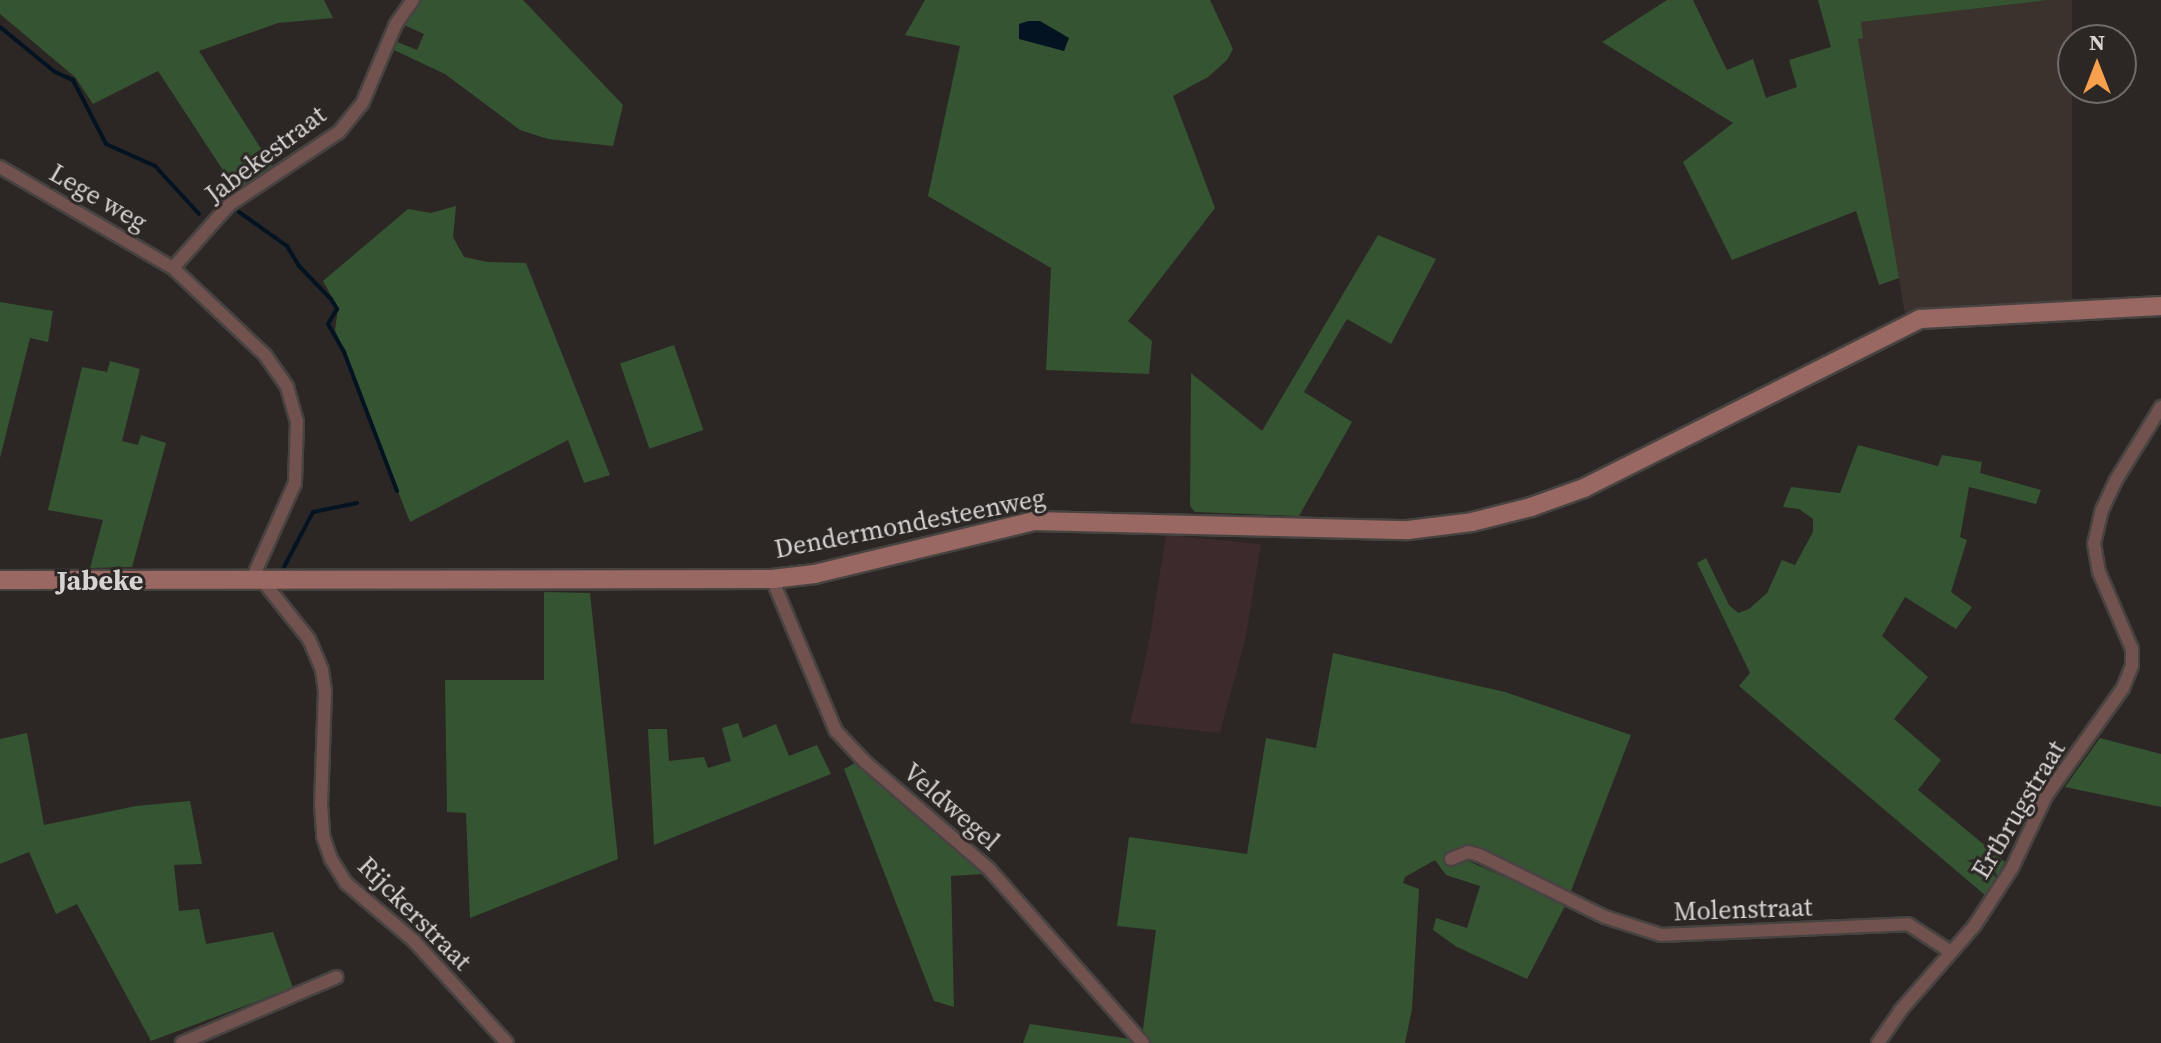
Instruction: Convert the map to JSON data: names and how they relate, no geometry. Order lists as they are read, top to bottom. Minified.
{"streets":{"main road":["Dendermondesteenweg"],"street":["Jabekestraat","Lege weg","Veldwegel","Ertbrugstraat","Molenstraat","Rijckerstraat"]},"crossings":[["Jabekestraat","Lege weg"],["Dendermondesteenweg","Veldwegel"],["Dendermondesteenweg","Rijckerstraat"],["Ertbrugstraat","Molenstraat"]],"districts":["Jabeke"],"north":"top"}
